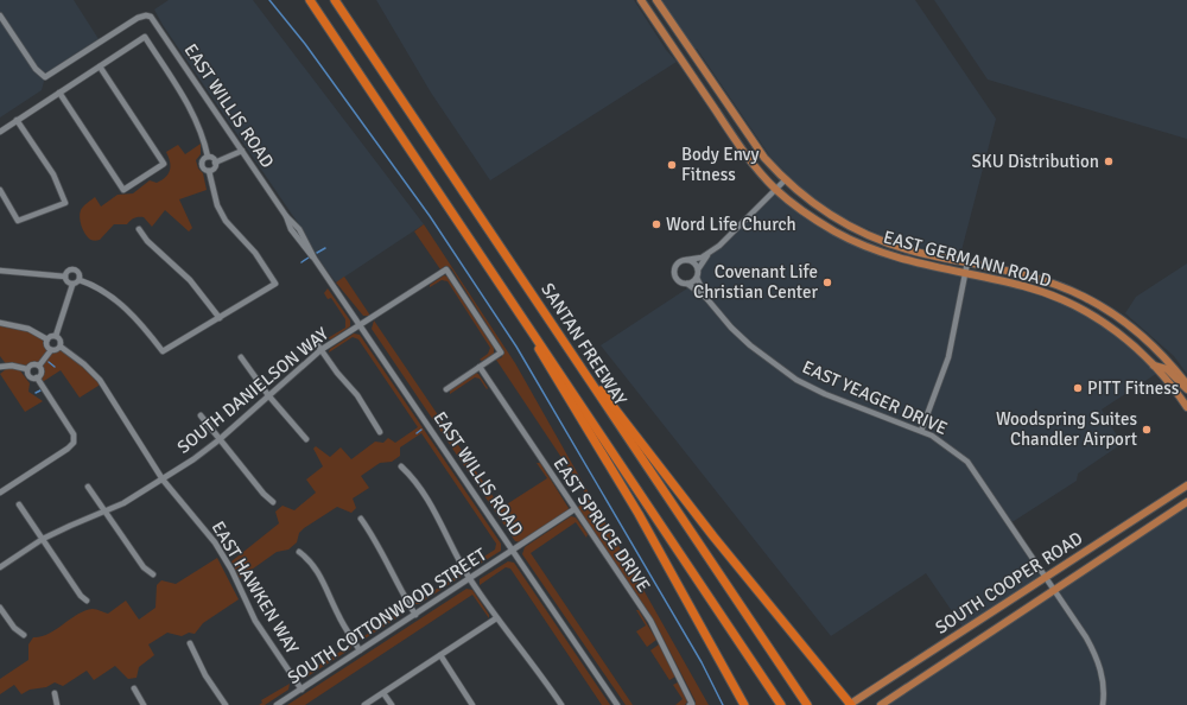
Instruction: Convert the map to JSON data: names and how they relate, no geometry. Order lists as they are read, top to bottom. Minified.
{"streets":{"highway":["SANTAN FREEWAY"],"main road":["EAST GERMANN ROAD","SOUTH COOPER ROAD"],"street":["EAST WILLIS ROAD","SOUTH DANIELSON WAY","EAST YEAGER DRIVE","EAST SPRUCE DRIVE","EAST HAWKEN WAY","SOUTH COTTONWOOD STREET"]},"crossings":[["EAST WILLIS ROAD","SOUTH DANIELSON WAY"],["EAST WILLIS ROAD","SOUTH COTTONWOOD STREET"],["SOUTH DANIELSON WAY","EAST SPRUCE DRIVE"],["SOUTH DANIELSON WAY","EAST HAWKEN WAY"],["EAST YEAGER DRIVE","SOUTH COOPER ROAD"],["EAST SPRUCE DRIVE","SOUTH COTTONWOOD STREET"],["EAST HAWKEN WAY","SOUTH COTTONWOOD STREET"]],"places":["SKU Distribution","Body Envy Fitness","Word Life Church","Covenant Life Christian Center","PITT Fitness","Woodspring Suites Chandler Airport"]}
